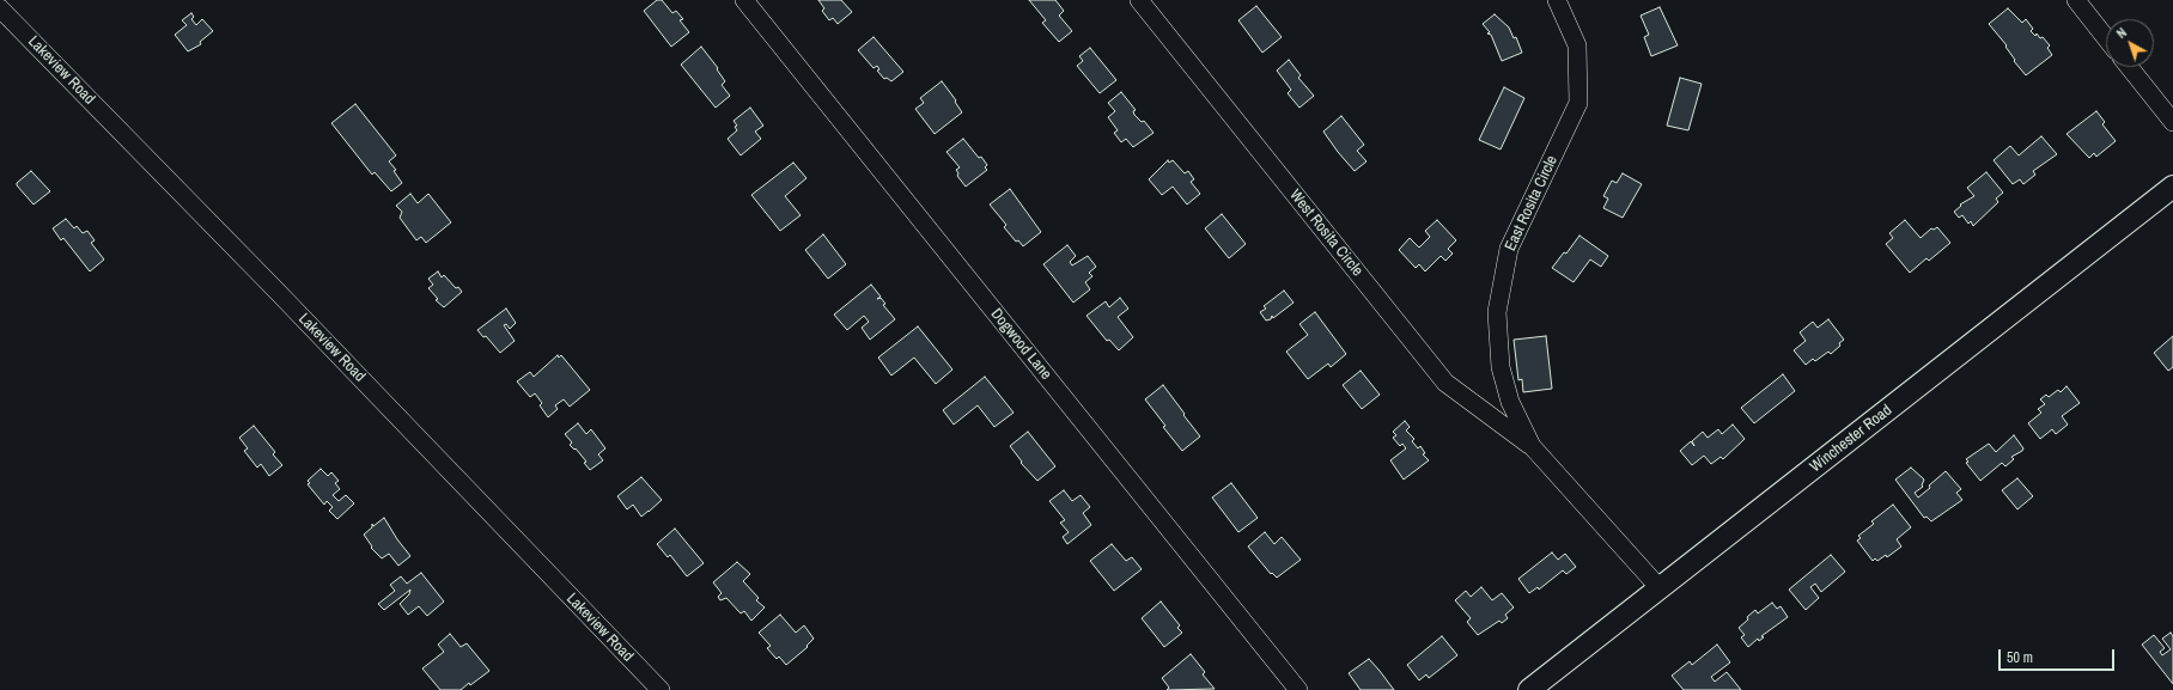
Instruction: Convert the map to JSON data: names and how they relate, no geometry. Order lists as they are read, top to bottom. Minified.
{"streets":{"main road":["Winchester Road"],"street":["Lakeview Road","East Rosita Circle","West Rosita Circle","Dogwood Lane"]},"crossings":[["East Rosita Circle","West Rosita Circle"],["East Rosita Circle","Winchester Road"]],"scale_bar":"50 m","north":"top left"}
